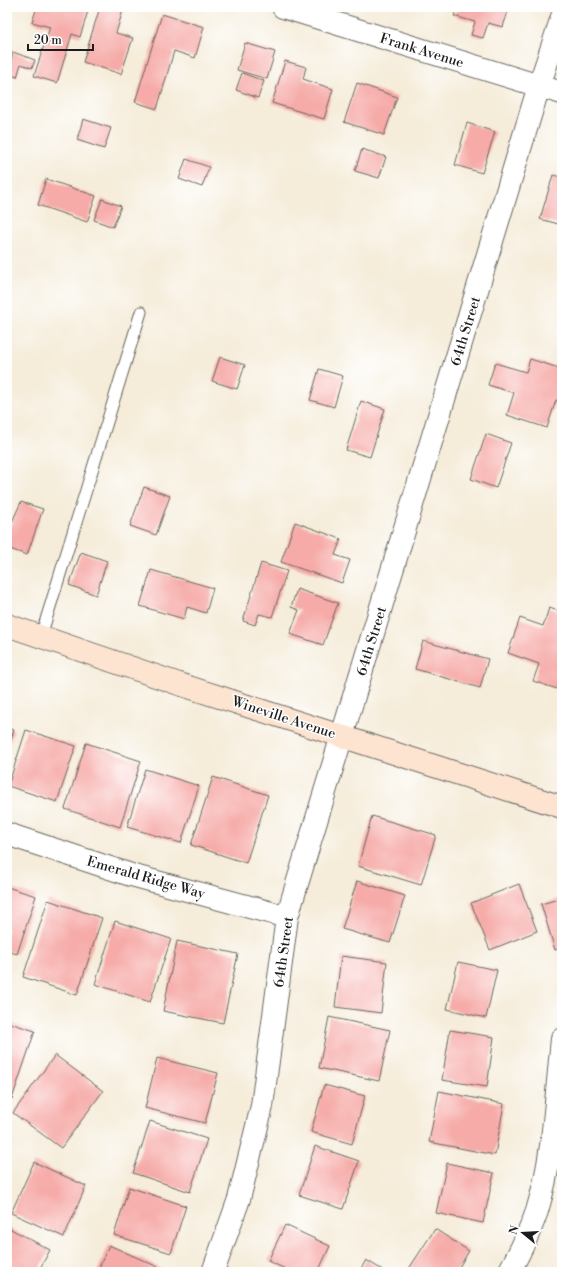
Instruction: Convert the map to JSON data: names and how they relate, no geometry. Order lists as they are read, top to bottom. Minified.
{"streets":{"street":["Frank Avenue","64th Street","Wineville Avenue","Emerald Ridge Way"]},"crossings":[["Frank Avenue","64th Street"],["64th Street","Wineville Avenue"],["64th Street","Emerald Ridge Way"]],"scale_bar":"20 m","north":"left"}
